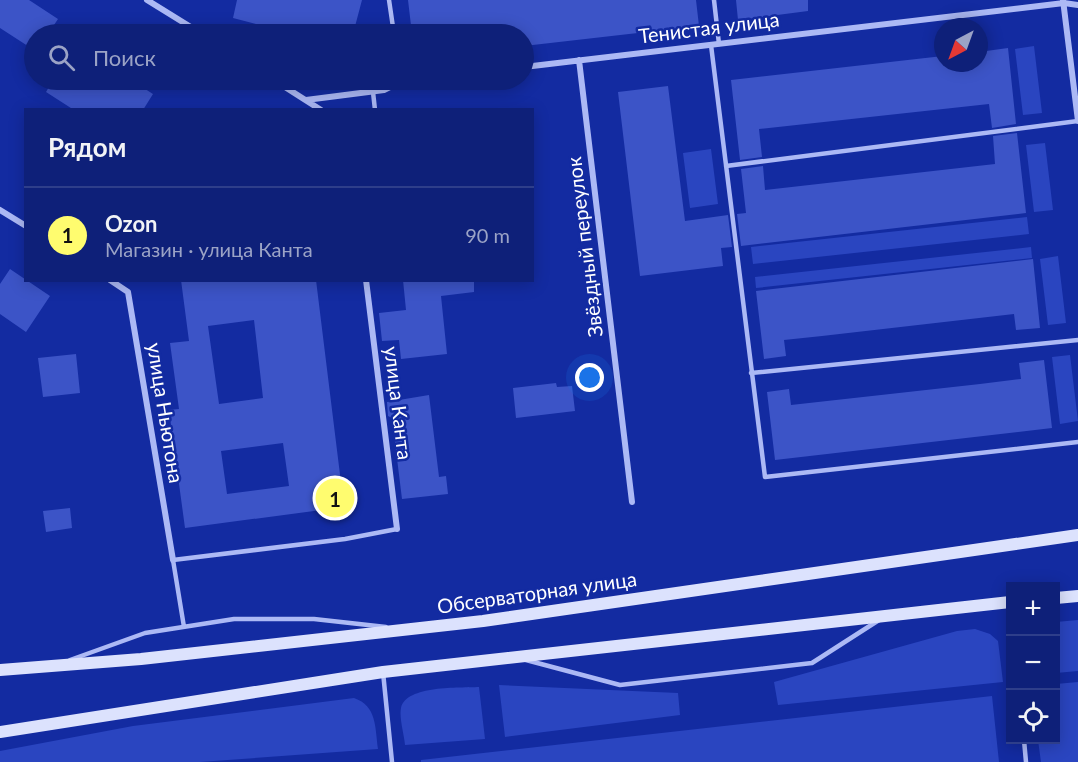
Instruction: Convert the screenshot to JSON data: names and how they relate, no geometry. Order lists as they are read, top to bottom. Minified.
{"streets":{"main road":["Обсерваторная улица"],"street":["Тенистая улица","Звёздный переулок","улица Канта","улица Ньютона"]},"crossings":[["Тенистая улица","Звёздный переулок"]],"north":"bottom left","page":{"search":"Поиск","heading":"Рядом","list":[{"mark":"1","name":"Ozon","note":"Магазин · улица Канта","value":"90 m"}],"pins":"1","map_buttons":["+","−"]}}
